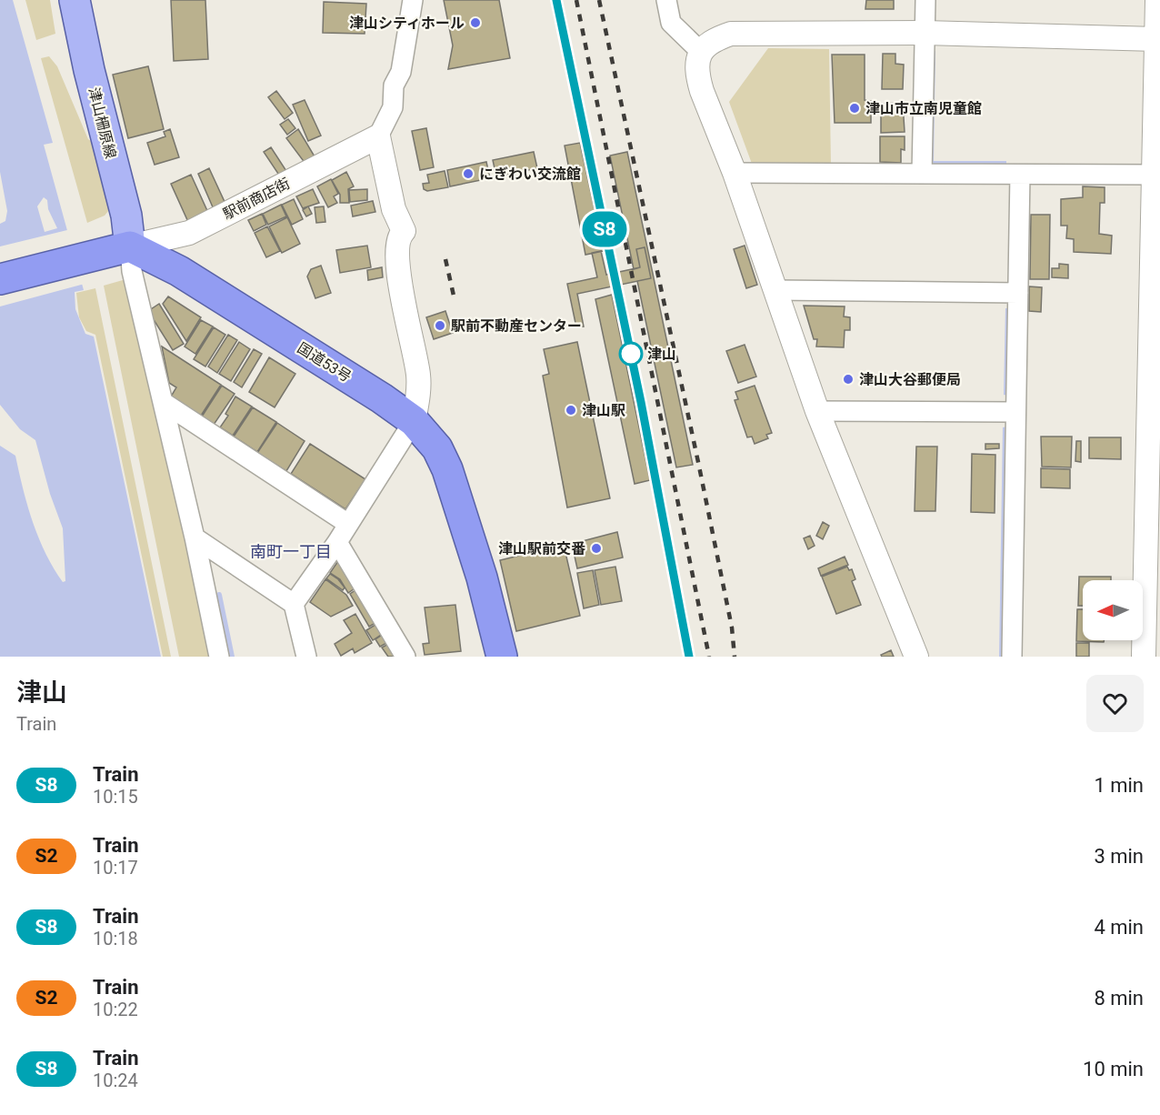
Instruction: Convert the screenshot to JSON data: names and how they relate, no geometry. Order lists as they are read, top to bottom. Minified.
{"streets":{"highway":["国道53号"],"main road":["津山柵原線"],"street":["駅前商店街"]},"crossings":[["津山柵原線","駅前商店街"],["津山柵原線","国道53号"],["駅前商店街","国道53号"]],"districts":["南町一丁目"],"places":["津山シティホール","津山市立南児童館","にぎわい交流館","駅前不動産センター","津山","津山大谷郵便局","津山駅","津山駅前交番"],"north":"left","page":{"on_map":"S8","heading":["津山","Train"],"list":[{"mark":"S8","name":"Train","note":"10:15","value":"1 min"},{"mark":"S2","name":"Train","note":"10:17","value":"3 min"},{"mark":"S8","name":"Train","note":"10:18","value":"4 min"},{"mark":"S2","name":"Train","note":"10:22","value":"8 min"},{"mark":"S8","name":"Train","note":"10:24","value":"10 min"}]}}
